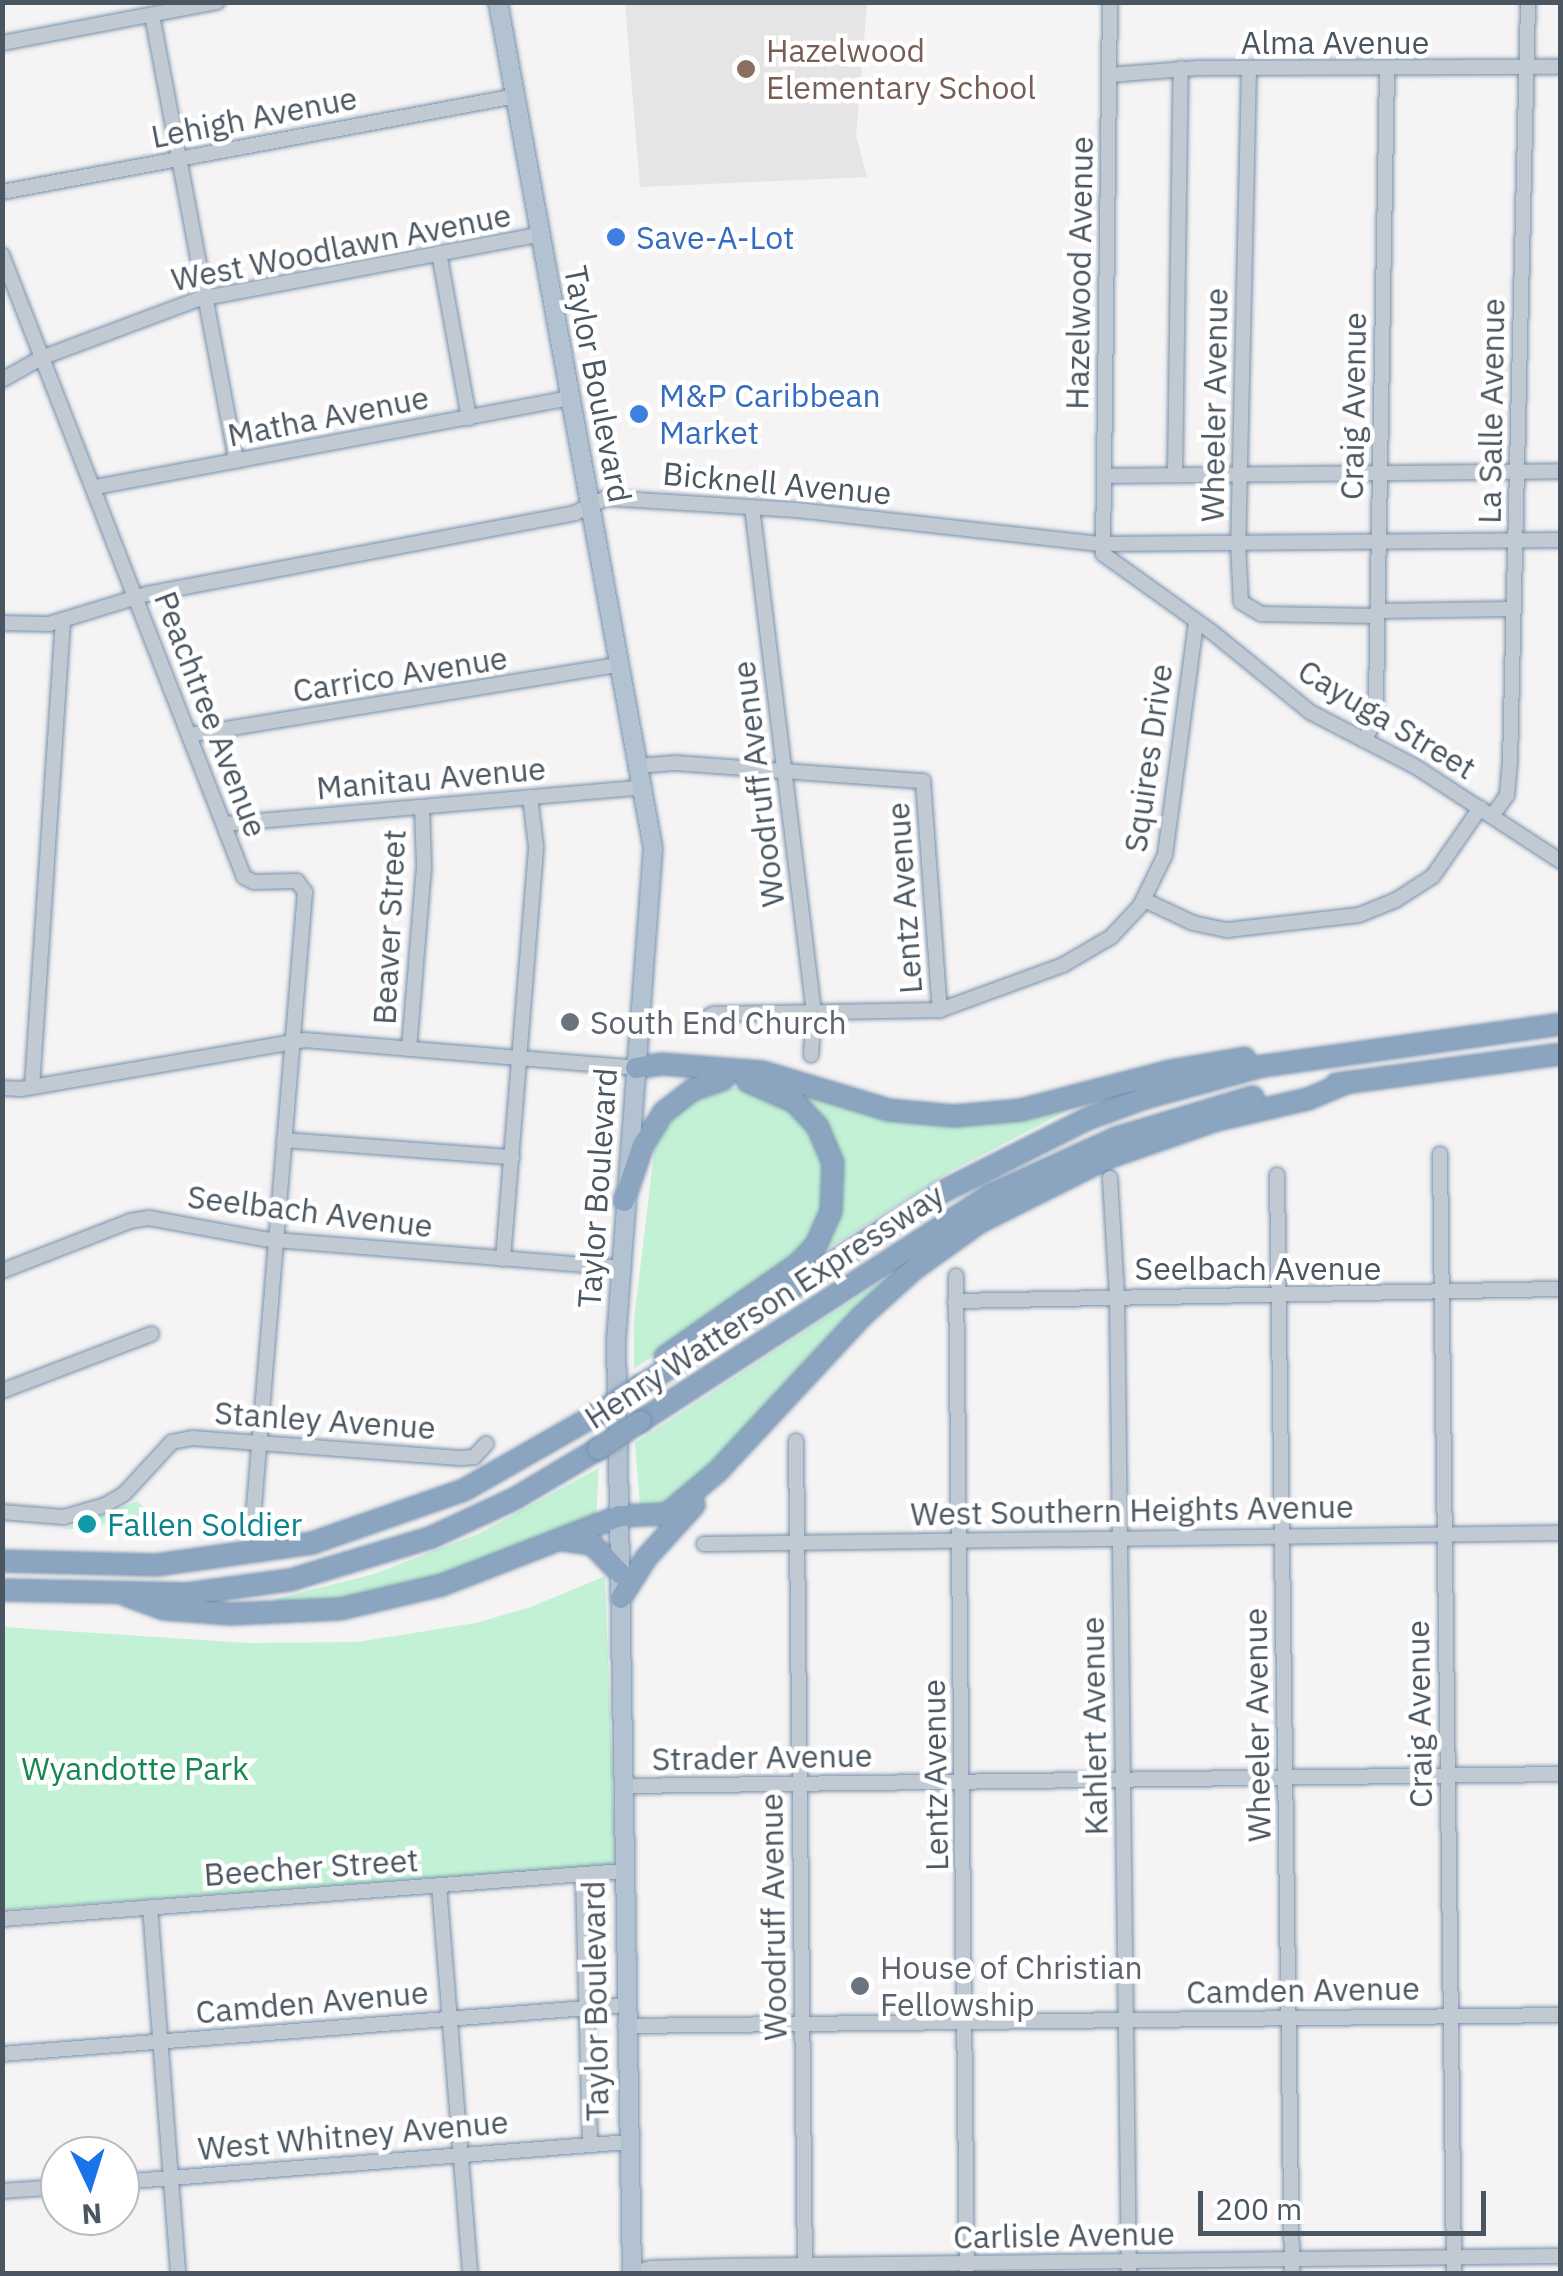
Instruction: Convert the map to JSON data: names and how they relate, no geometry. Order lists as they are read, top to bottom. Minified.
{"streets":{"highway":["Henry Watterson Expressway"],"main road":["Taylor Boulevard"],"street":["Alma Avenue","Lehigh Avenue","West Woodlawn Avenue","Hazelwood Avenue","Wheeler Avenue","Craig Avenue","La Salle Avenue","Matha Avenue","Bicknell Avenue","Carrico Avenue","Peachtree Avenue","Cayuga Street","Squires Drive","Manitau Avenue","Woodruff Avenue","Lentz Avenue","Beaver Street","Seelbach Avenue","Stanley Avenue","West Southern Heights Avenue","Kahlert Avenue","Strader Avenue","Beecher Street","Camden Avenue","West Whitney Avenue","Carlisle Avenue"]},"crossings":[["Alma Avenue","Hazelwood Avenue"],["Alma Avenue","Wheeler Avenue"],["Alma Avenue","Craig Avenue"],["Alma Avenue","La Salle Avenue"],["Lehigh Avenue","Taylor Boulevard"],["West Woodlawn Avenue","Taylor Boulevard"],["West Woodlawn Avenue","Peachtree Avenue"],["Hazelwood Avenue","Bicknell Avenue"],["Hazelwood Avenue","Cayuga Street"],["Taylor Boulevard","Matha Avenue"],["Taylor Boulevard","Bicknell Avenue"],["Taylor Boulevard","Carrico Avenue"],["Taylor Boulevard","Manitau Avenue"],["Taylor Boulevard","Seelbach Avenue"],["Taylor Boulevard","Strader Avenue"],["Taylor Boulevard","Beecher Street"],["Taylor Boulevard","Camden Avenue"],["Taylor Boulevard","West Whitney Avenue"],["Taylor Boulevard","Carlisle Avenue"],["Wheeler Avenue","Craig Avenue"],["Wheeler Avenue","Bicknell Avenue"],["Wheeler Avenue","Seelbach Avenue"],["Wheeler Avenue","West Southern Heights Avenue"],["Wheeler Avenue","Strader Avenue"],["Wheeler Avenue","Camden Avenue"],["Wheeler Avenue","Carlisle Avenue"],["Craig Avenue","Bicknell Avenue"],["Craig Avenue","Cayuga Street"],["Craig Avenue","Seelbach Avenue"],["Craig Avenue","West Southern Heights Avenue"],["Craig Avenue","Strader Avenue"],["Craig Avenue","Camden Avenue"],["Craig Avenue","Carlisle Avenue"],["La Salle Avenue","Bicknell Avenue"],["La Salle Avenue","Cayuga Street"],["La Salle Avenue","Squires Drive"],["Matha Avenue","Peachtree Avenue"],["Bicknell Avenue","Peachtree Avenue"],["Bicknell Avenue","Cayuga Street"],["Bicknell Avenue","Woodruff Avenue"],["Carrico Avenue","Peachtree Avenue"],["Peachtree Avenue","Manitau Avenue"],["Peachtree Avenue","Seelbach Avenue"],["Peachtree Avenue","Stanley Avenue"],["Cayuga Street","Squires Drive"],["Squires Drive","Woodruff Avenue"],["Squires Drive","Lentz Avenue"],["Manitau Avenue","Beaver Street"],["Woodruff Avenue","Lentz Avenue"],["Woodruff Avenue","West Southern Heights Avenue"],["Woodruff Avenue","Strader Avenue"],["Woodruff Avenue","Camden Avenue"],["Woodruff Avenue","Carlisle Avenue"],["Lentz Avenue","Seelbach Avenue"],["Lentz Avenue","West Southern Heights Avenue"],["Lentz Avenue","Strader Avenue"],["Lentz Avenue","Camden Avenue"],["Lentz Avenue","Carlisle Avenue"],["Seelbach Avenue","Kahlert Avenue"],["West Southern Heights Avenue","Kahlert Avenue"],["Kahlert Avenue","Strader Avenue"],["Kahlert Avenue","Camden Avenue"],["Kahlert Avenue","Carlisle Avenue"]],"parks":["Wyandotte Park"],"places":["Hazelwood Elementary School","Save-A-Lot","M&P Caribbean Market","South End Church","Fallen Soldier","House of Christian Fellowship"],"scale_bar":"200 m","north":"bottom"}
